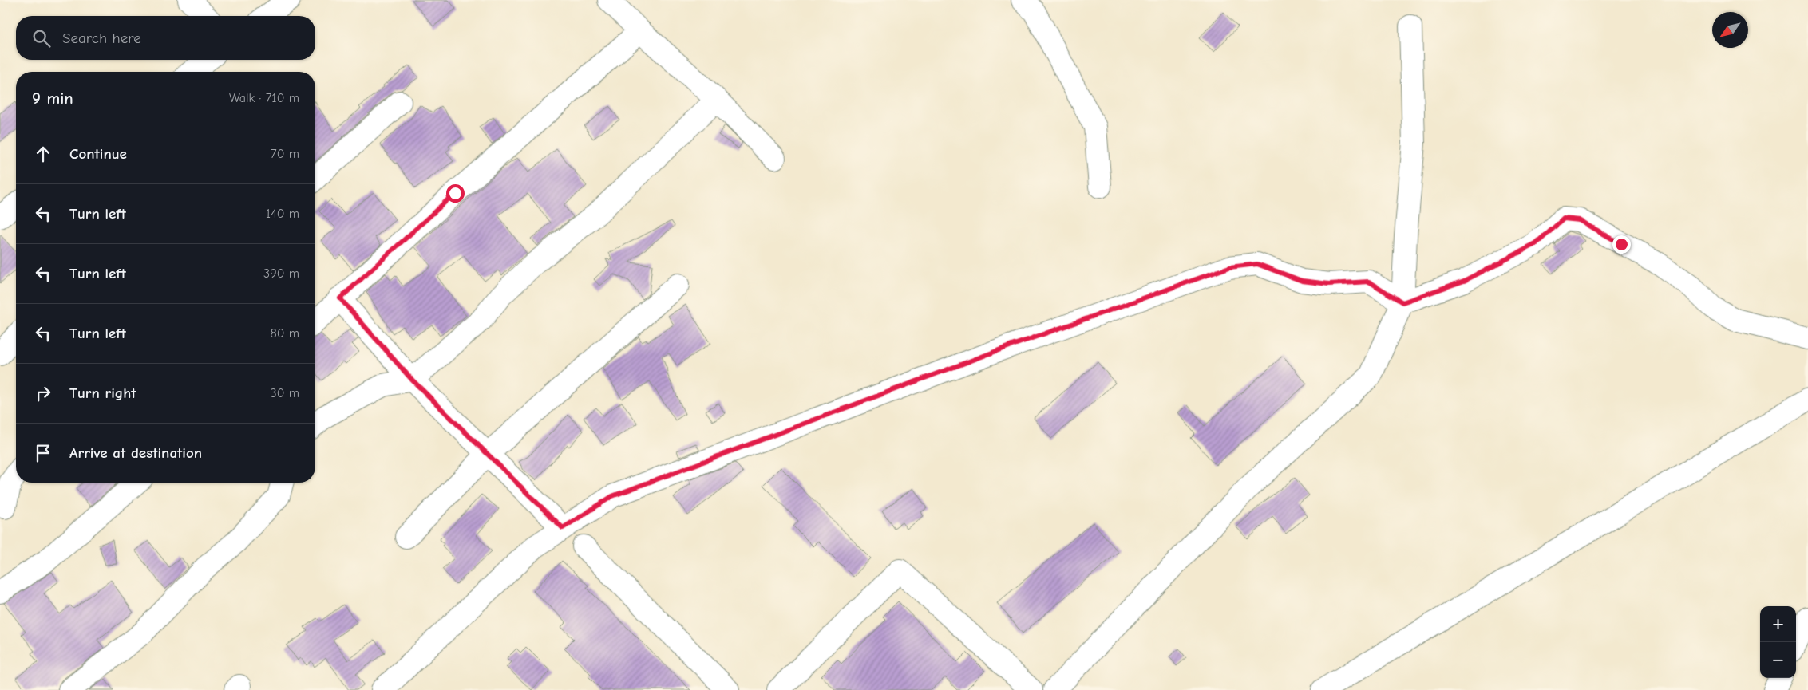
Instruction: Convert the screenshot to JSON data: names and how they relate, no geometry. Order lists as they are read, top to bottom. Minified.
{"north":"bottom left","page":{"search":"Search here","heading":["9 min","Walk · 710 m"],"list":[["Continue","70 m"],["Turn left","140 m"],["Turn left","390 m"],["Turn left","80 m"],["Turn right","30 m"],"Arrive at destination"],"map_buttons":["+","−"]}}
